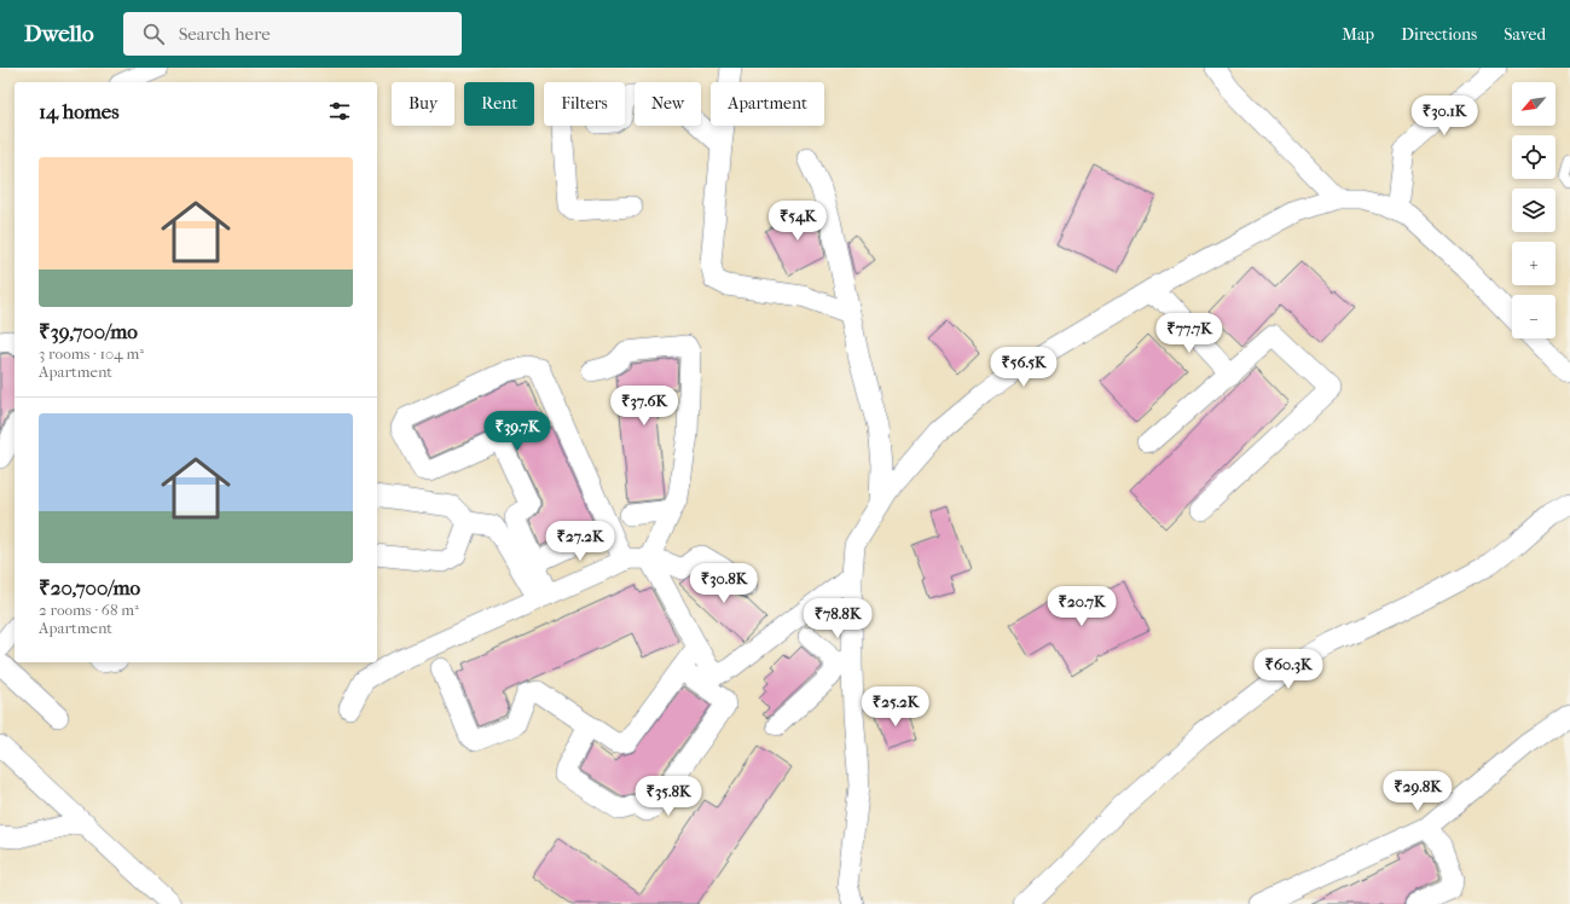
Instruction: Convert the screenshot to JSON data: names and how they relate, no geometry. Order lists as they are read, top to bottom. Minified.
{"north":"bottom left","page":{"header":"Dwello","search":"Search here","nav":["Map","Directions","Saved"],"map_buttons":["+","−"],"chip":["Buy","Rent","Filters","New","Apartment"],"heading":"14 homes","price":["₹30.1K","₹54K","₹77.7K","₹56.5K","₹37.6K","₹39.7K","₹27.2K","₹30.8K","₹20.7K","₹78.8K","₹60.3K","₹25.2K","₹29.8K","₹35.8K"],"list":[{"name":"₹39,700/mo","note":"3 rooms · 104 m² · Apartment"},{"name":"₹20,700/mo","note":"2 rooms · 68 m² · Apartment"}]}}
